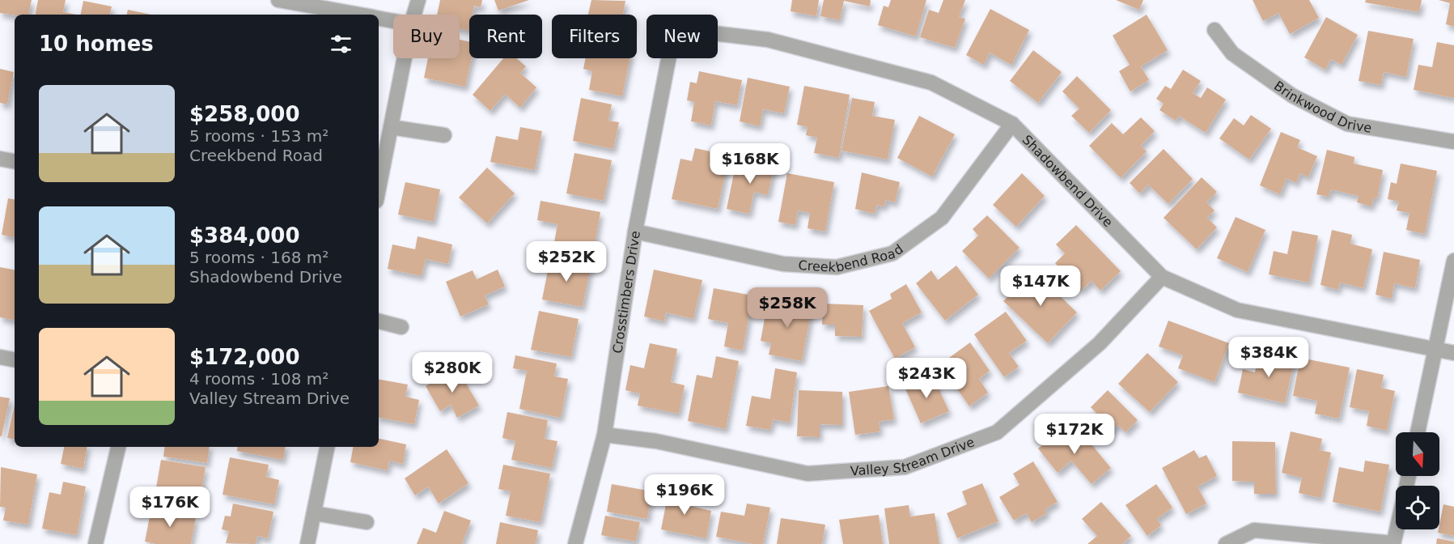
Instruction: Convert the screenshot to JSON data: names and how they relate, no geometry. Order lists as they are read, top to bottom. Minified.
{"streets":{"street":["Brinkwood Drive","Shadowbend Drive","Creekbend Road","Crosstimbers Drive","Valley Stream Drive"]},"crossings":[["Shadowbend Drive","Creekbend Road"],["Shadowbend Drive","Valley Stream Drive"],["Creekbend Road","Crosstimbers Drive"],["Crosstimbers Drive","Valley Stream Drive"]],"north":"bottom","page":{"chip":["Buy","Rent","Filters","New"],"heading":"10 homes","list":[{"name":"$258,000","note":"5 rooms · 153 m² · Creekbend Road"},{"name":"$384,000","note":"5 rooms · 168 m² · Shadowbend Drive"},{"name":"$172,000","note":"4 rooms · 108 m² · Valley Stream Drive"}],"price":["$168K","$252K","$147K","$258K","$384K","$280K","$243K","$172K","$196K","$176K"]}}
